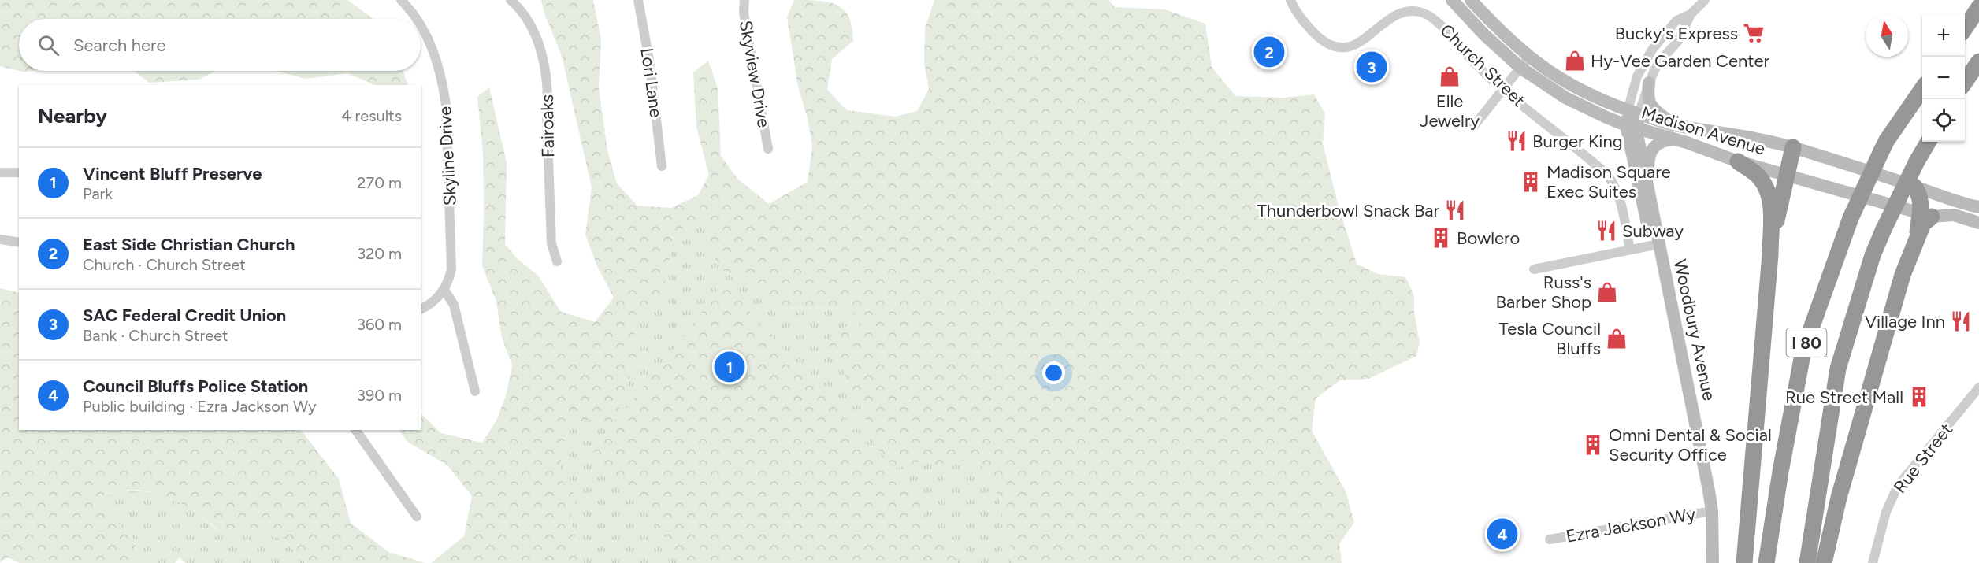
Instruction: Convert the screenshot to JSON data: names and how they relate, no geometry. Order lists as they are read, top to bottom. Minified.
{"streets":{"highway":["I 80"],"main road":["Madison Avenue","Woodbury Avenue"],"street":["Church Street","Skyview Drive","Lori Lane","Fairoaks","Skyline Drive","Rue Street","Ezra Jackson Wy"]},"crossings":[["Madison Avenue","Woodbury Avenue"],["Woodbury Avenue","Ezra Jackson Wy"]],"places":{"supermarket":["Bucky's Express"],"shop":["Hy-Vee Garden Center","Elle Jewelry","Russ's Barber Shop","Tesla Council Bluffs"],"restaurant":["Burger King","Thunderbowl Snack Bar","Subway","Village Inn"],"building":["Madison Square Exec Suites","Bowlero","Rue Street Mall","Omni Dental & Social Security Office"]},"north":"top","page":{"map_buttons":["+","−"],"search":"Search here","pins":["2","3","1","4"],"heading":["Nearby","4 results"],"list":[{"mark":"1","name":"Vincent Bluff Preserve","note":"Park","value":"270 m"},{"mark":"2","name":"East Side Christian Church","note":"Church · Church Street","value":"320 m"},{"mark":"3","name":"SAC Federal Credit Union","note":"Bank · Church Street","value":"360 m"},{"mark":"4","name":"Council Bluffs Police Station","note":"Public building · Ezra Jackson Wy","value":"390 m"}]}}
